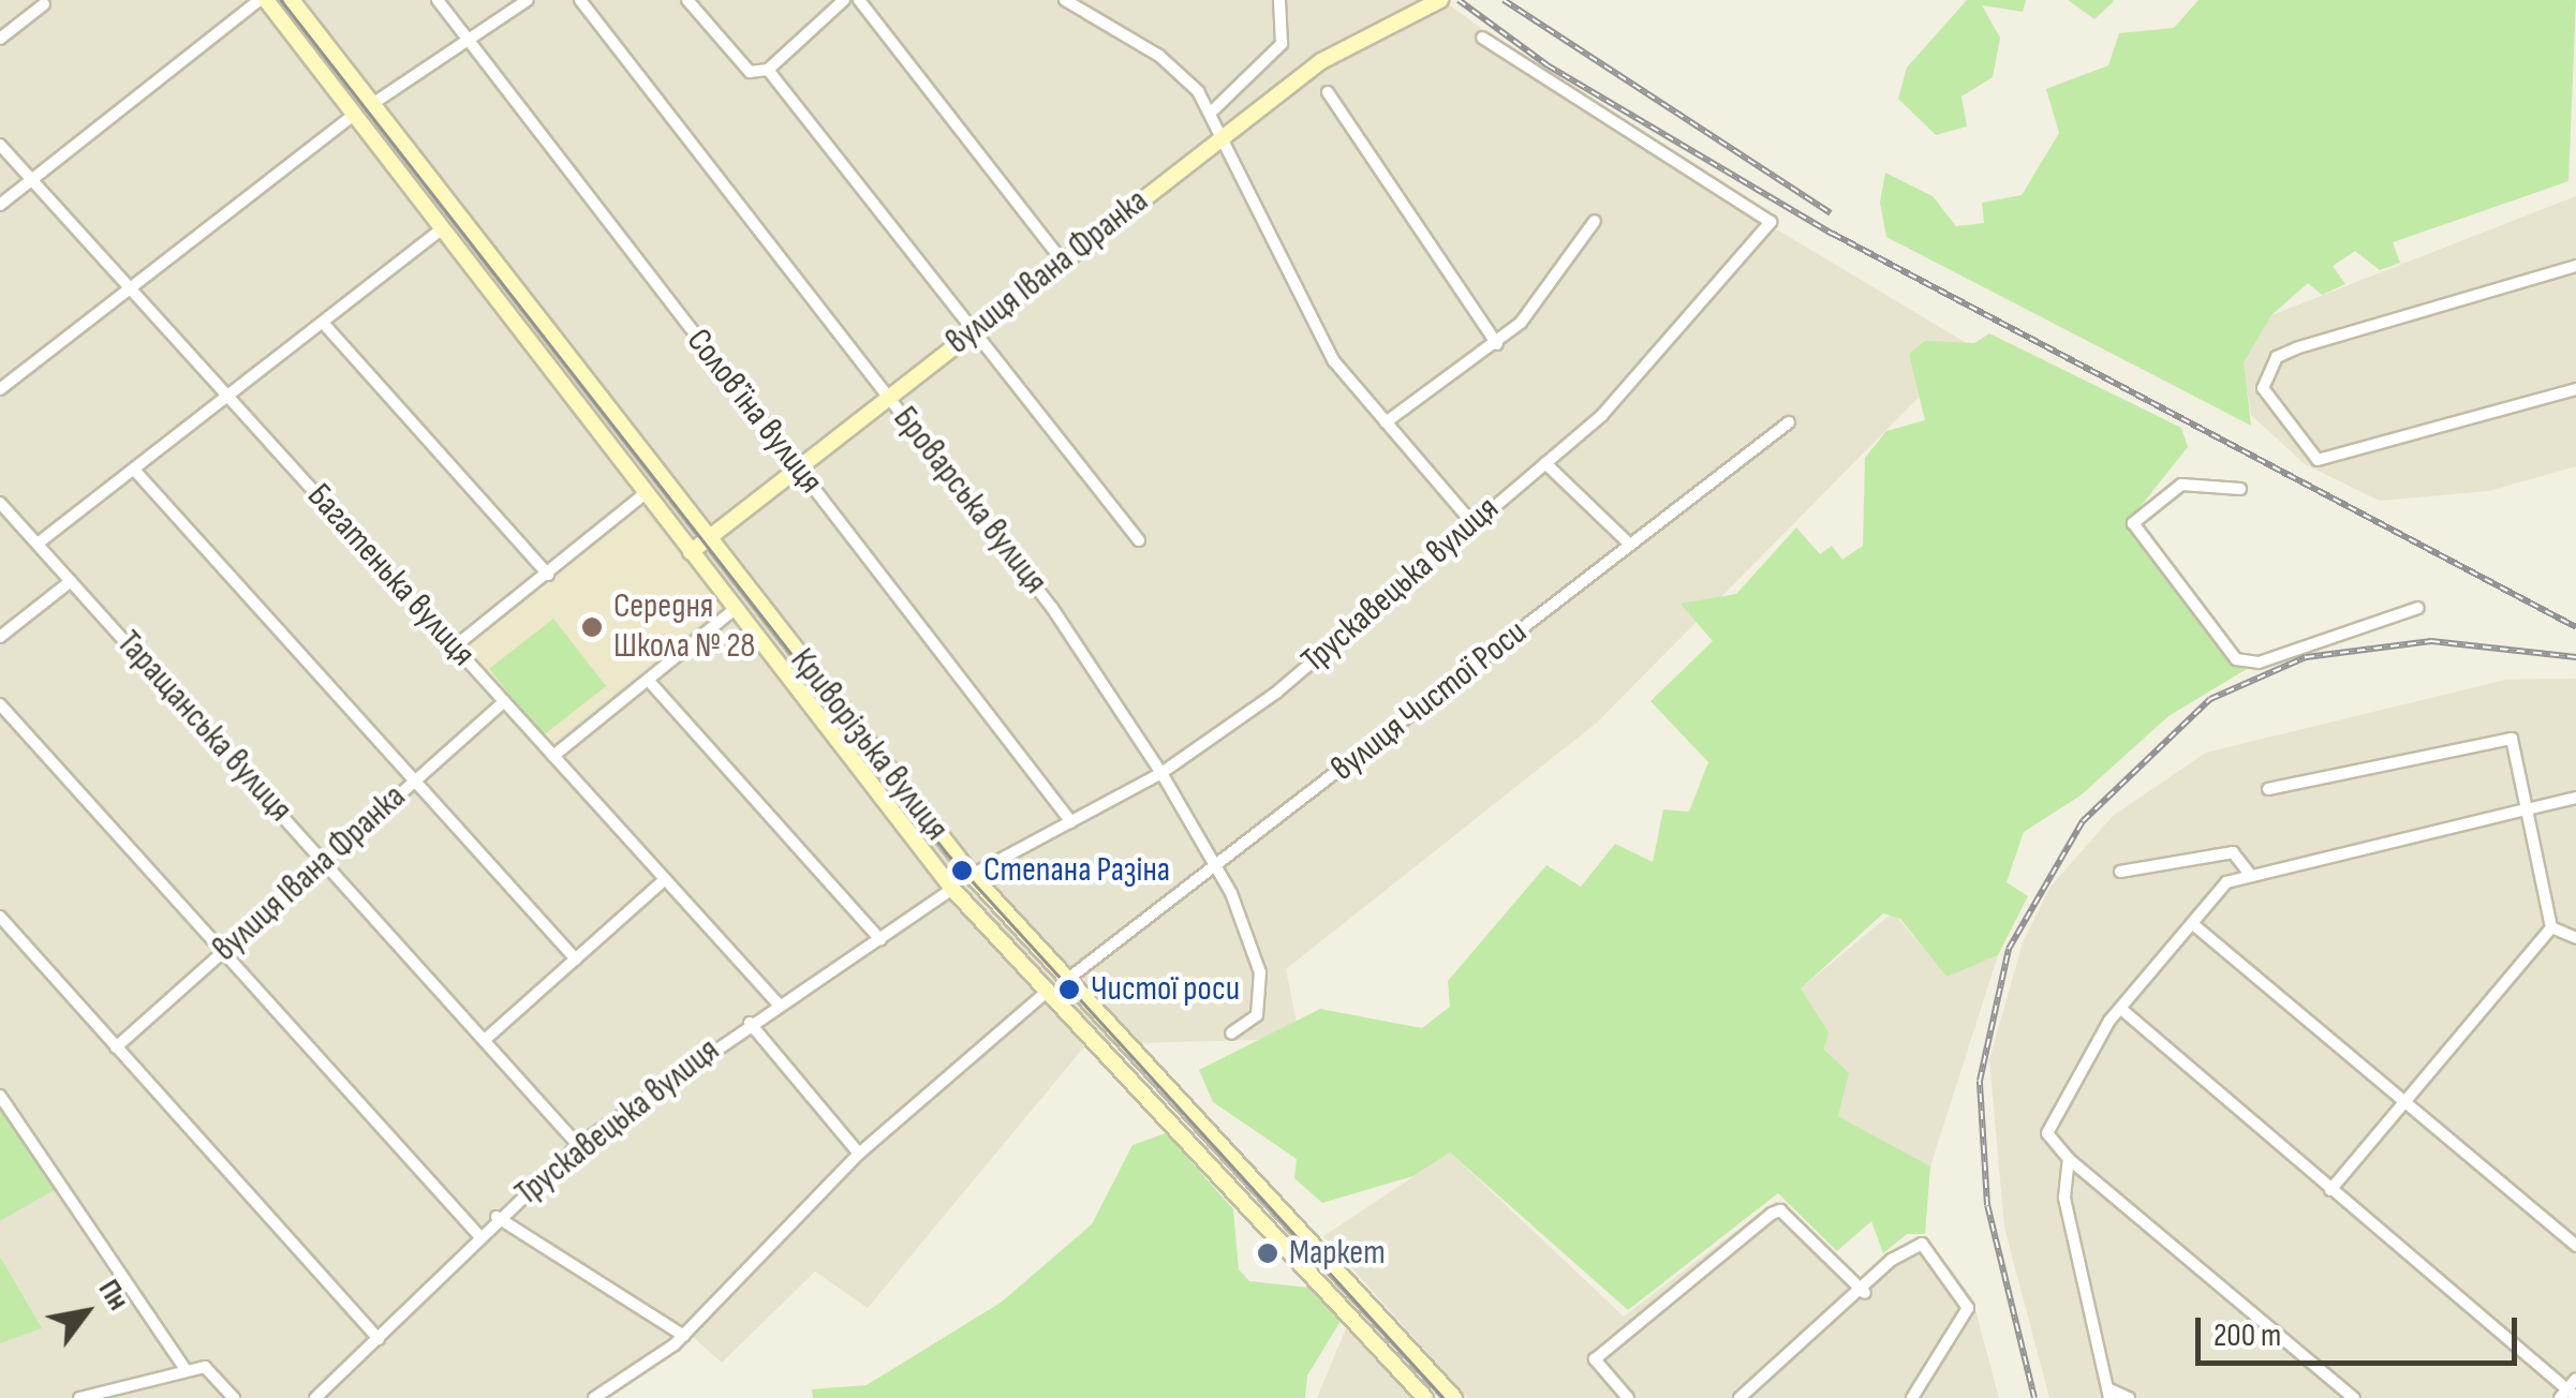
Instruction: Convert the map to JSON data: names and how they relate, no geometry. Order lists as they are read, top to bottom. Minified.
{"streets":{"main road":["вулиця Івана Франка","Криворізька вулиця"],"street":["Соловʼїна вулиця","Броварська вулиця","Багатенька вулиця","Трускавецька вулиця","вулиця Чистої Роси","Таращанська вулиця"]},"crossings":[["вулиця Івана Франка","Соловʼїна вулиця"],["вулиця Івана Франка","Броварська вулиця"],["вулиця Івана Франка","Багатенька вулиця"],["вулиця Івана Франка","Таращанська вулиця"],["вулиця Івана Франка","Криворізька вулиця"],["Соловʼїна вулиця","Трускавецька вулиця"],["Броварська вулиця","Трускавецька вулиця"],["Броварська вулиця","вулиця Чистої Роси"],["Багатенька вулиця","Трускавецька вулиця"],["Трускавецька вулиця","Таращанська вулиця"],["Трускавецька вулиця","Криворізька вулиця"],["вулиця Чистої Роси","Криворізька вулиця"]],"places":["Середня Школа № 28","Степана Разіна","Чистої роси","Маркет"],"scale_bar":"200 m","north":"top right"}
